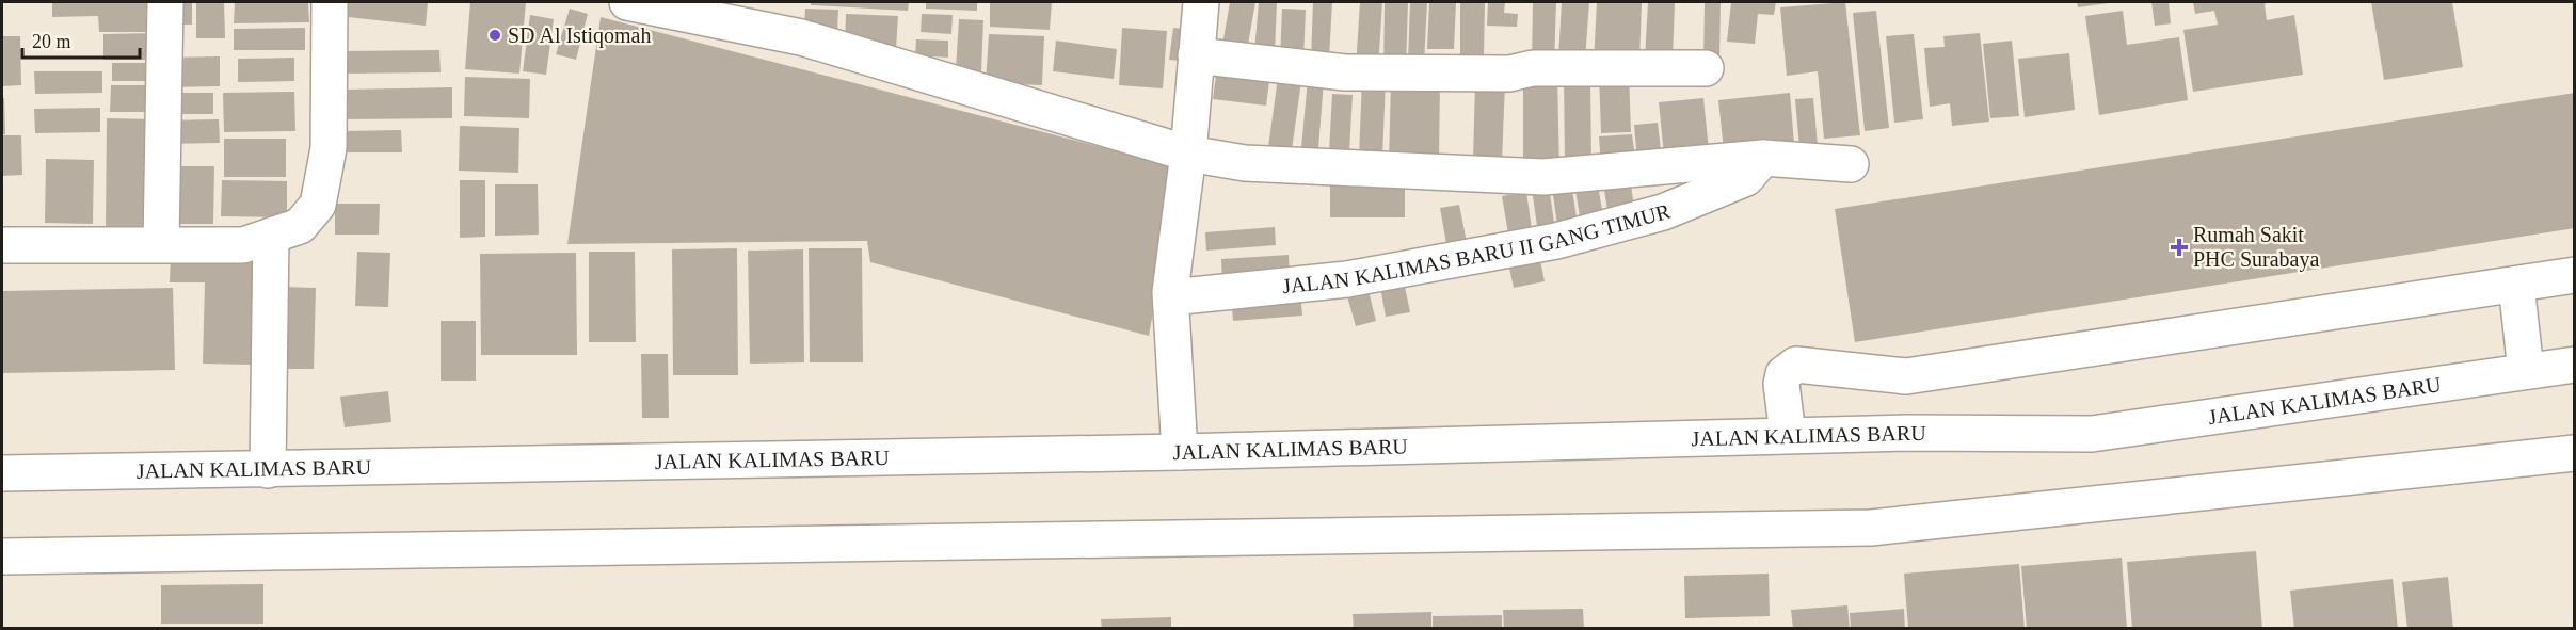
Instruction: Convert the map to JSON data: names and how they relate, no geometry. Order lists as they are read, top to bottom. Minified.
{"streets":{"street":["JALAN KALIMAS BARU II GANG TIMUR","JALAN KALIMAS BARU"]},"places":{"other":["SD Al Istiqomah"],"health":["Rumah Sakit PHC Surabaya"]},"scale_bar":"20 m"}
